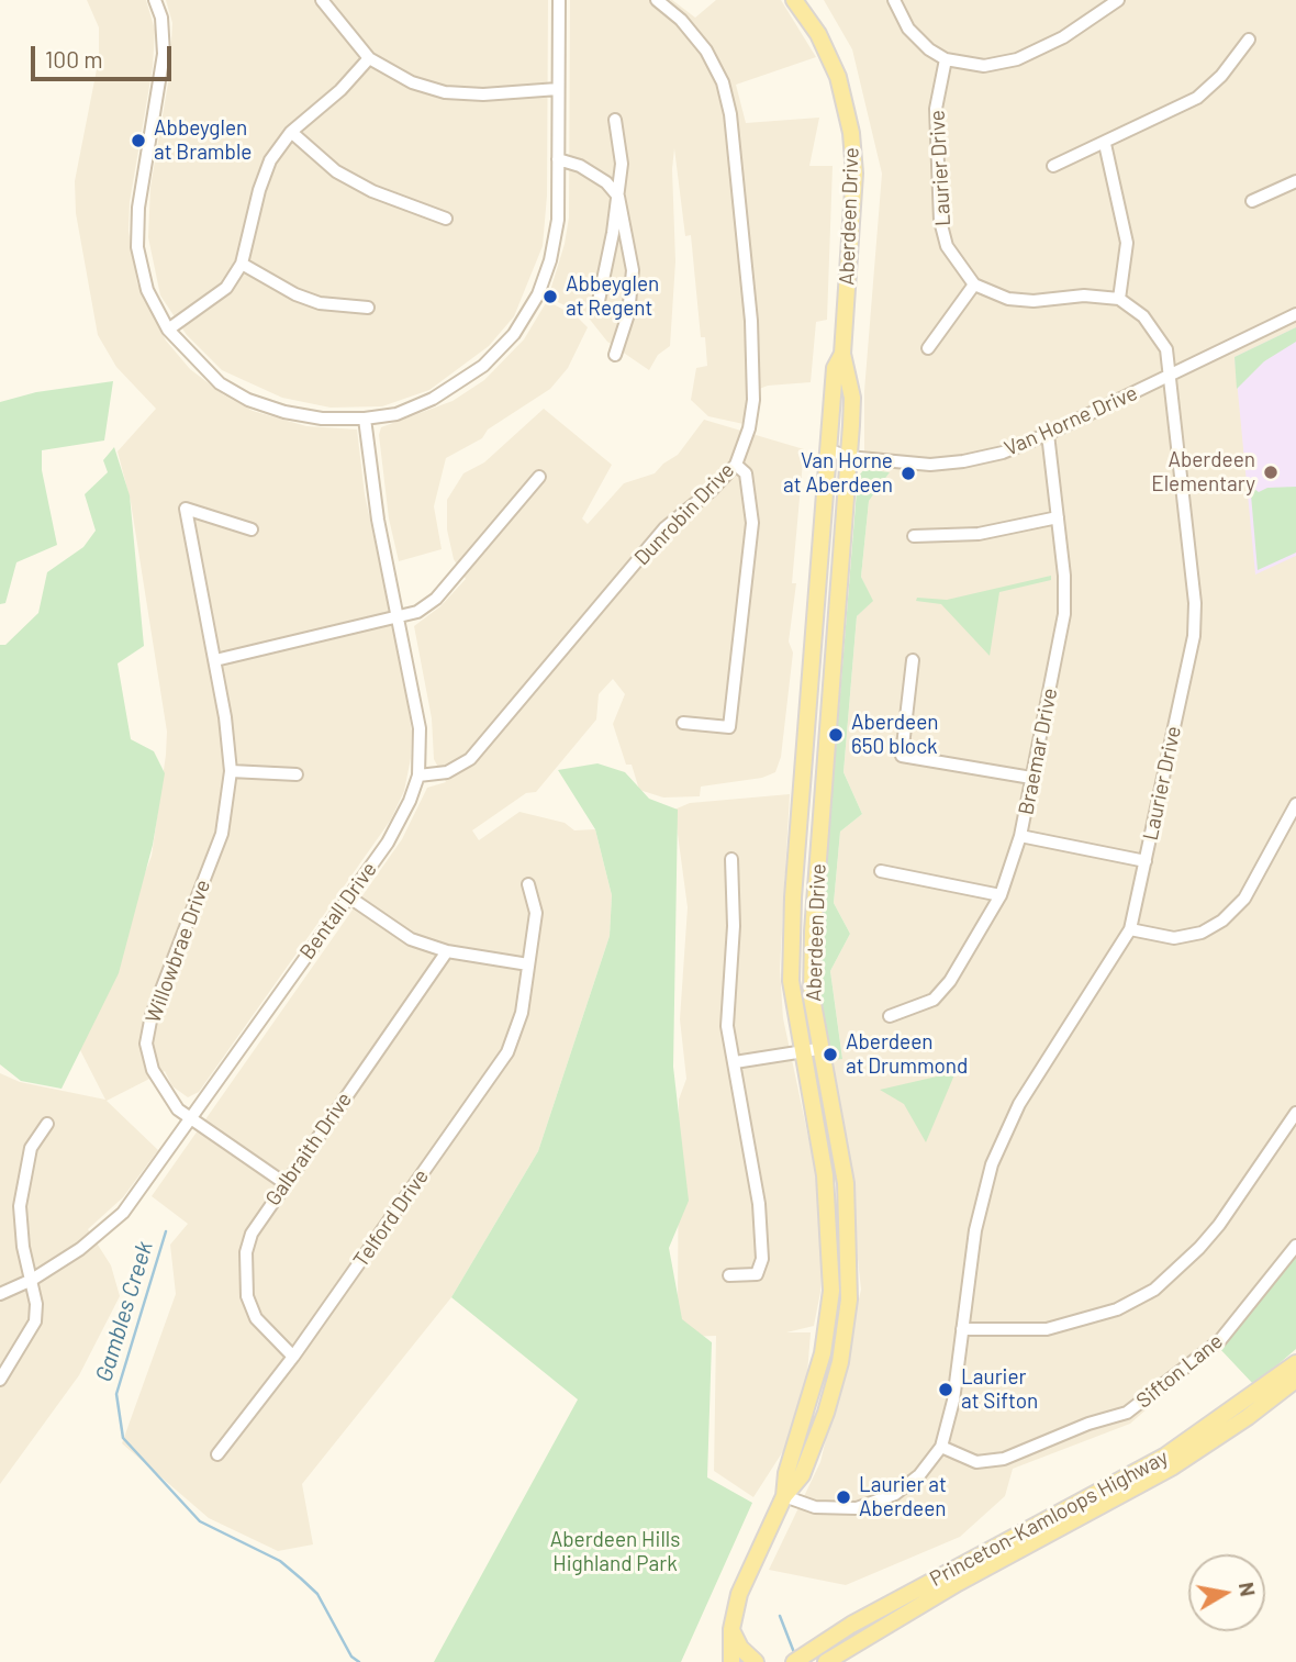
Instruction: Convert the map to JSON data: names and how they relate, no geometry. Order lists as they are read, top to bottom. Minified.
{"streets":{"main road":["Aberdeen Drive","Princeton-Kamloops Highway"],"street":["Laurier Drive","Van Horne Drive","Dunrobin Drive","Braemar Drive","Bentall Drive","Willowbrae Drive","Galbraith Drive","Telford Drive","Sifton Lane"]},"crossings":[["Laurier Drive","Aberdeen Drive"],["Laurier Drive","Van Horne Drive"],["Laurier Drive","Sifton Lane"],["Aberdeen Drive","Van Horne Drive"],["Van Horne Drive","Braemar Drive"],["Dunrobin Drive","Bentall Drive"],["Bentall Drive","Willowbrae Drive"],["Willowbrae Drive","Galbraith Drive"],["Galbraith Drive","Telford Drive"]],"water":["Gambles Creek"],"parks":["Aberdeen Hills Highland Park"],"places":["Abbeyglen at Bramble","Abbeyglen at Regent","Aberdeen Elementary","Van Horne at Aberdeen","Aberdeen 650 block","Aberdeen at Drummond","Laurier at Sifton","Laurier at Aberdeen"],"scale_bar":"100 m","north":"right"}
